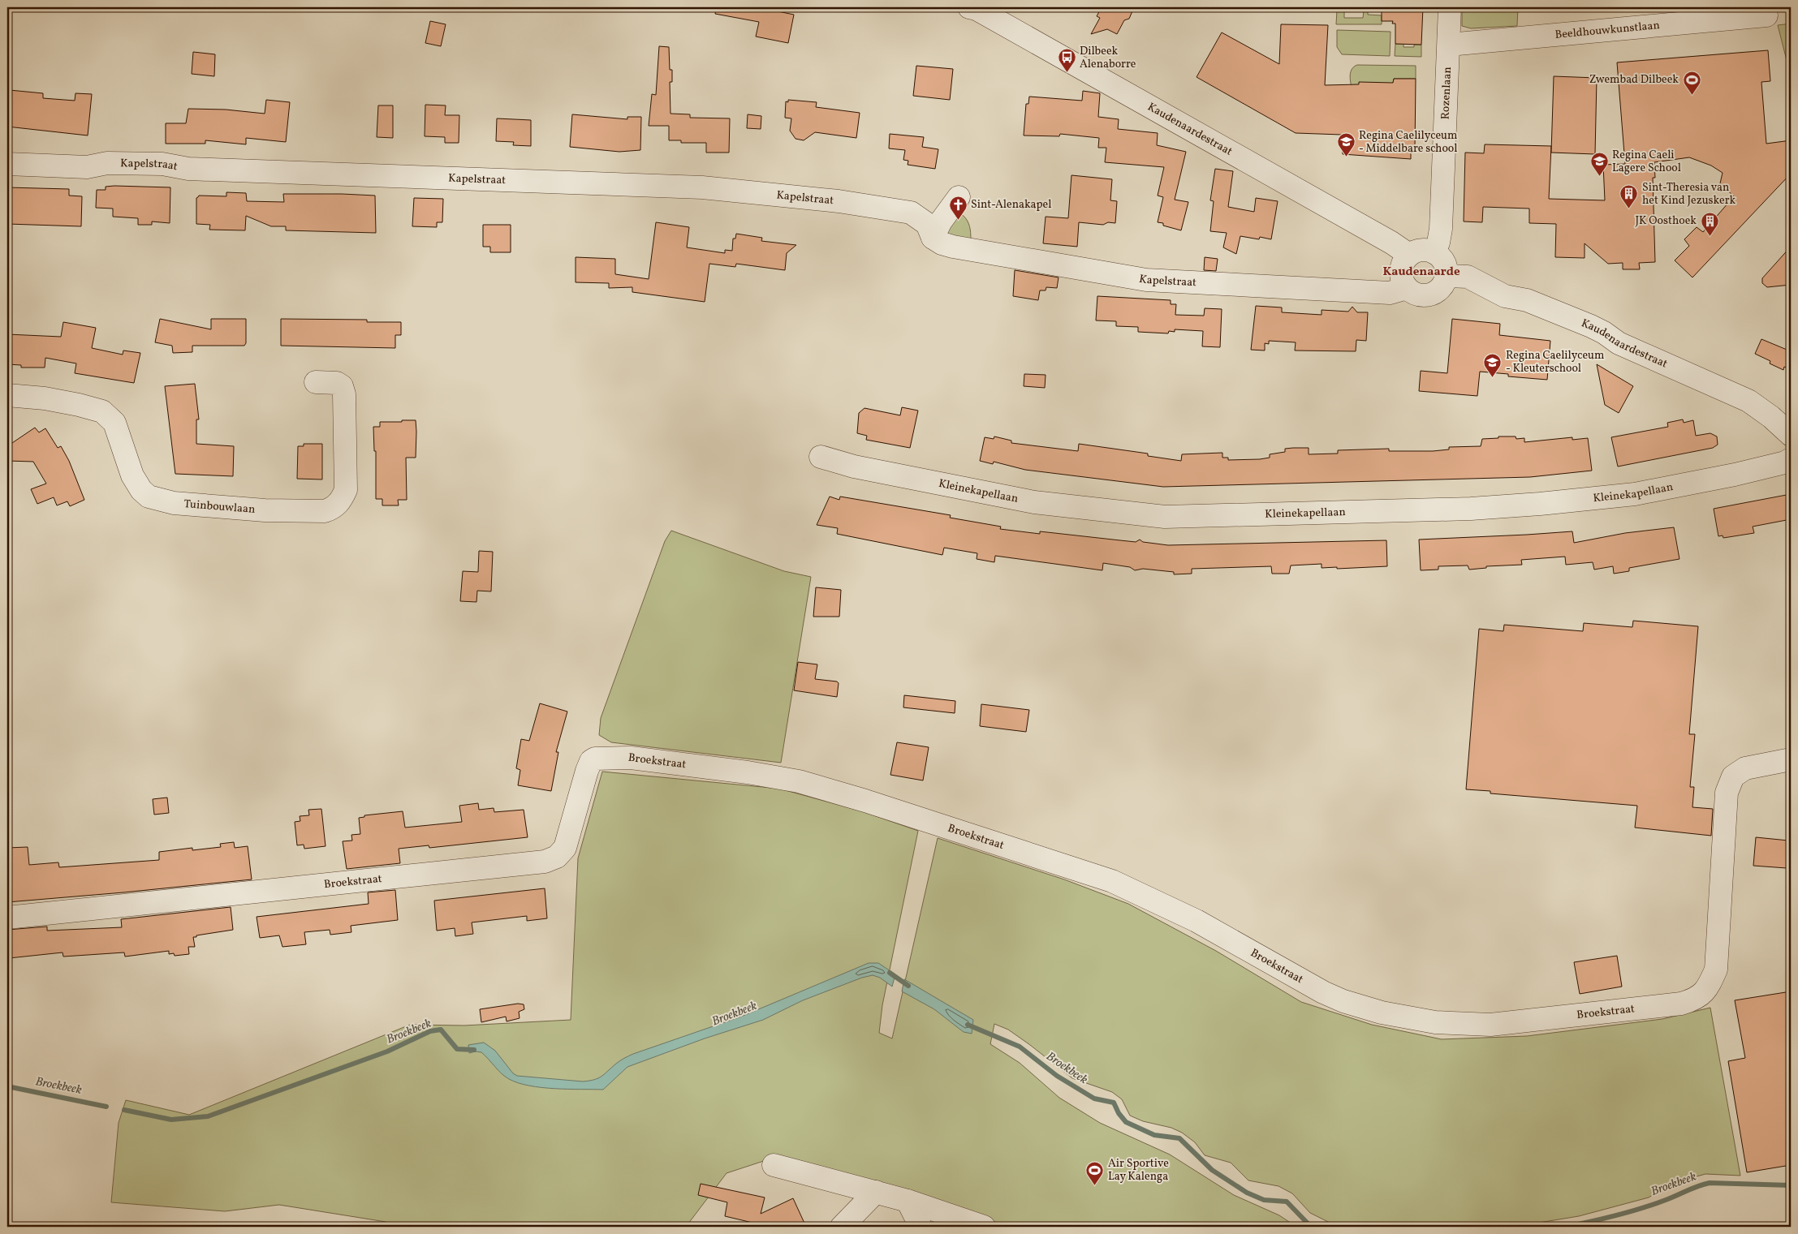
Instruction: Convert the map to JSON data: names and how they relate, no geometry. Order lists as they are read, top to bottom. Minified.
{"streets":{"street":["Beeldhouwkunstlaan","Rozenlaan","Kaudenaardestraat","Kapelstraat","Kleinekapellaan","Tuinbouwlaan","Broekstraat"]},"crossings":[["Beeldhouwkunstlaan","Rozenlaan"],["Rozenlaan","Kaudenaardestraat"],["Rozenlaan","Kapelstraat"],["Kaudenaardestraat","Kapelstraat"]],"districts":["Kaudenaarde"],"water":["Broekbeek"],"places":{"bus stop":["Dilbeek Alenaborre"],"sports":["Zwembad Dilbeek","Air Sportive Lay Kalenga"],"school or university":["Regina Caelilyceum - Middelbare school","Regina Caeli Lagere School","Regina Caelilyceum - Kleuterschool"],"building":["Sint-Theresia van het Kind Jezuskerk","JK Oosthoek"],"church":["Sint-Alenakapel"]}}
